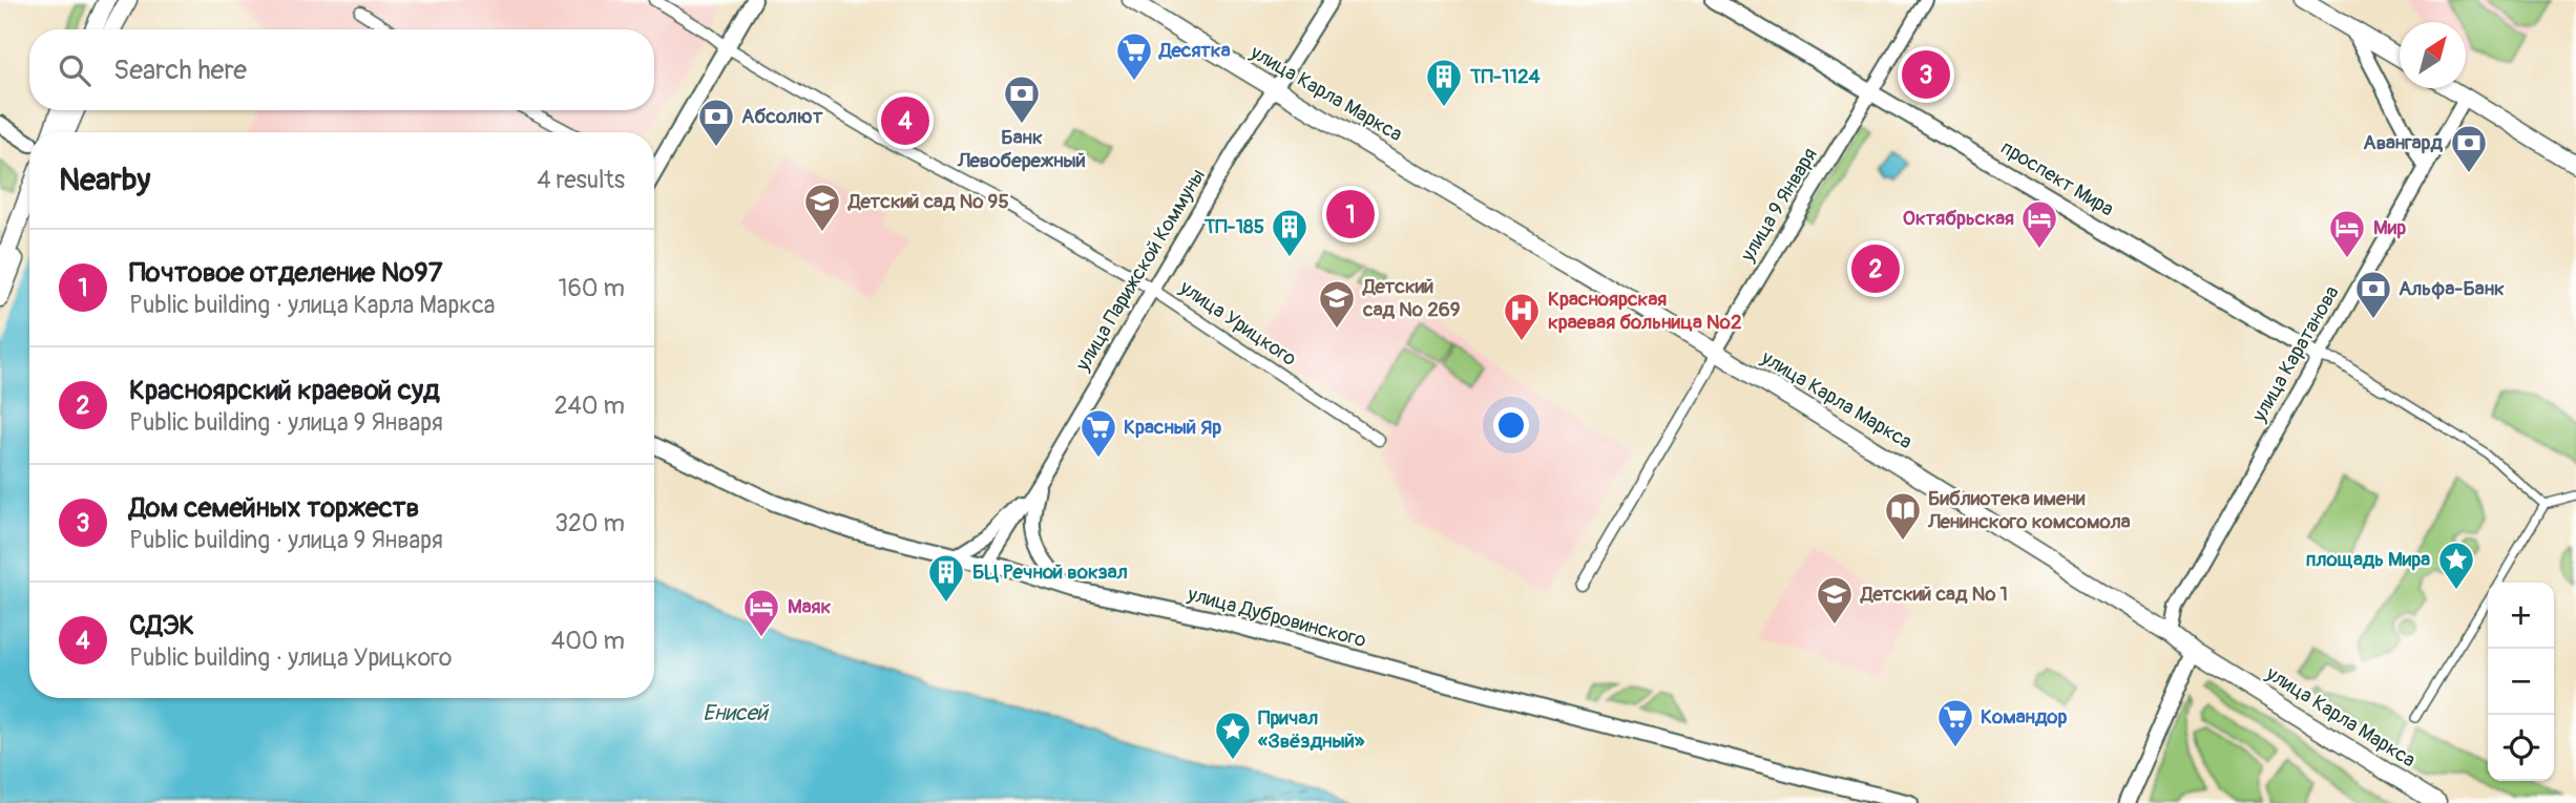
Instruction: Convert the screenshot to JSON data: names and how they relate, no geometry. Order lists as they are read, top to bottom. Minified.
{"streets":{"main road":["улица Карла Маркса","проспект Мира","улица Дубровинского"],"street":["улица 9 Января","улица Парижской Коммуны","улица Урицкого","улица Каратанова"]},"crossings":[["улица Карла Маркса","улица 9 Января"],["улица Карла Маркса","улица Парижской Коммуны"],["улица Карла Маркса","улица Каратанова"],["проспект Мира","улица 9 Января"],["проспект Мира","улица Каратанова"],["улица Парижской Коммуны","улица Урицкого"],["улица Парижской Коммуны","улица Дубровинского"]],"water":["Енисей"],"places":{"supermarket":["Десятка","Красный Яр","Командор"],"building":["ТП-1124","ТП-185","БЦ Речной вокзал"],"bank":["Банк Левобережный","Абсолют","Авангард","Альфа-Банк"],"school or university":["Детский сад № 95","Детский сад № 269","Детский сад № 1"],"hotel":["Октябрьская","Мир","Маяк"],"hospital":["Красноярская краевая больница №2"],"library":["Библиотека имени Ленинского комсомола"],"place":["площадь Мира","Причал «Звёздный»"]},"north":"top right","page":{"search":"Search here","pins":["3","4","1","2"],"heading":["Nearby","4 results"],"list":[{"mark":"1","name":"Почтовое отделение №97","note":"Public building · улица Карла Маркса","value":"160 m"},{"mark":"2","name":"Красноярский краевой суд","note":"Public building · улица 9 Января","value":"240 m"},{"mark":"3","name":"Дом семейных торжеств","note":"Public building · улица 9 Января","value":"320 m"},{"mark":"4","name":"СДЭК","note":"Public building · улица Урицкого","value":"400 m"}],"map_buttons":["+","−"]}}
